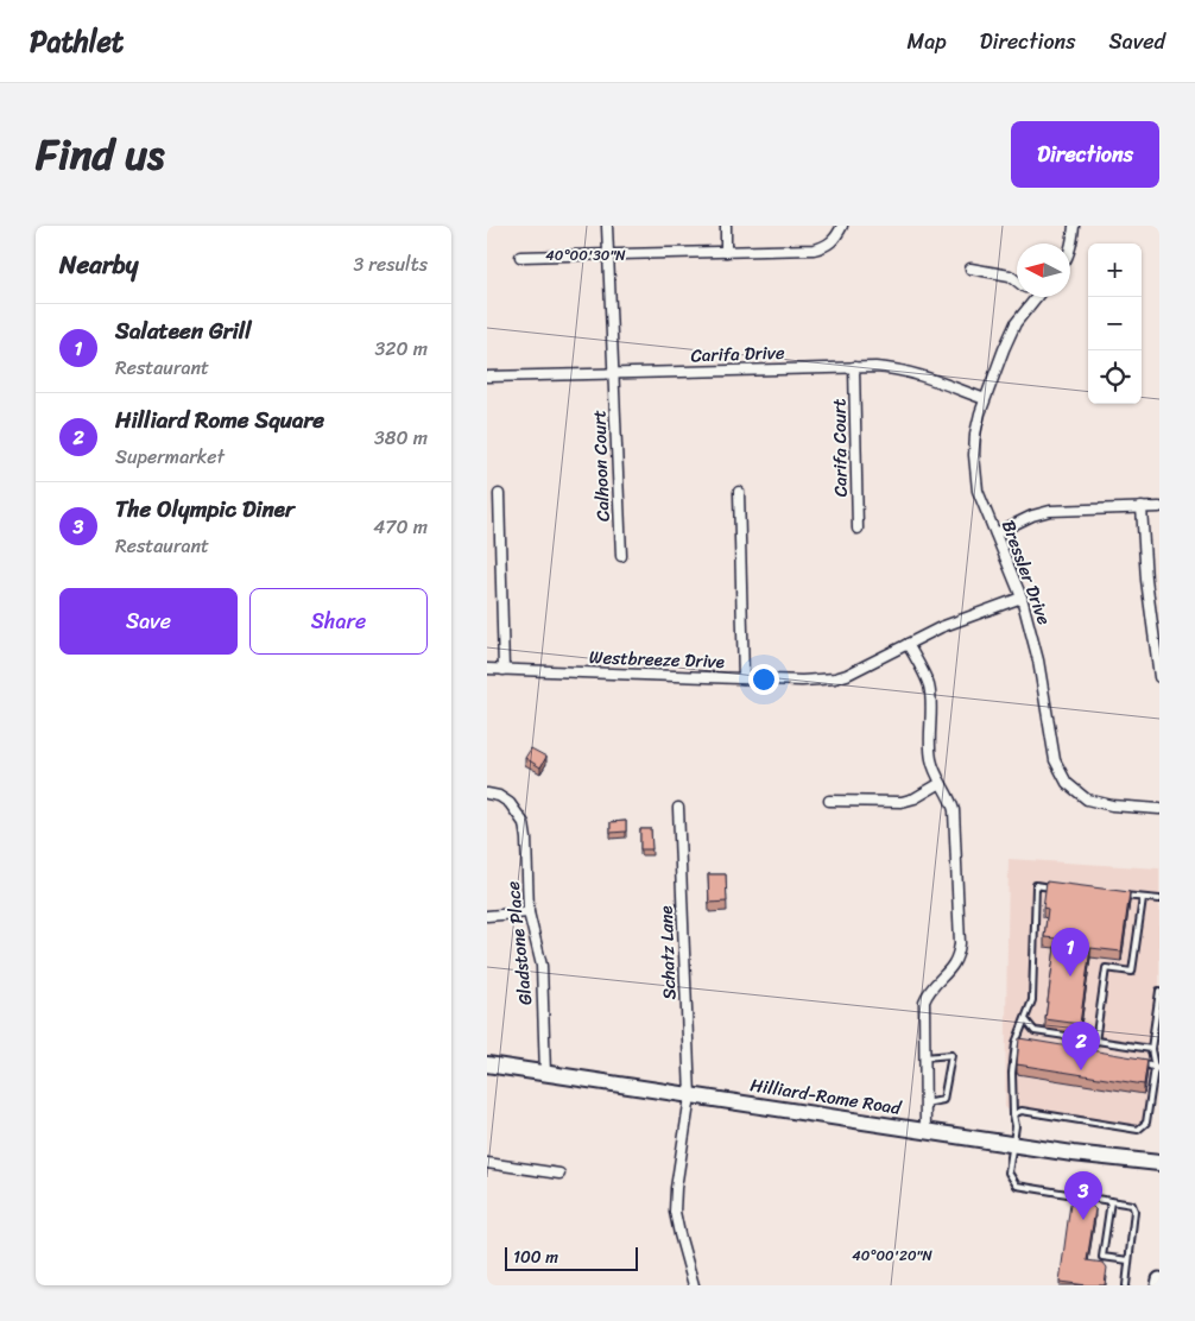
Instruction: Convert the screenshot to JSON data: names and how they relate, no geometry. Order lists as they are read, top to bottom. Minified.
{"streets":{"main road":["Hilliard-Rome Road"],"street":["Carifa Drive","Carifa Court","Calhoon Court","Bressler Drive","Westbreeze Drive","Gladstone Place","Schatz Lane"]},"crossings":[["Carifa Drive","Carifa Court"],["Carifa Drive","Calhoon Court"],["Carifa Drive","Bressler Drive"],["Bressler Drive","Westbreeze Drive"],["Gladstone Place","Hilliard-Rome Road"],["Schatz Lane","Hilliard-Rome Road"]],"scale_bar":"100 m","north":"left","page":{"header":"Pathlet","nav":["Map","Directions","Saved"],"title":"Find us","buttons":["Directions",["Save","Share"]],"heading":["Nearby","3 results"],"map_buttons":["+","−"],"list":[{"mark":"1","name":"Salateen Grill","note":"Restaurant","value":"320 m"},{"mark":"2","name":"Hilliard Rome Square","note":"Supermarket","value":"380 m"},{"mark":"3","name":"The Olympic Diner","note":"Restaurant","value":"470 m"}],"pins":["1","2","3"],"scale":"100 m"},"coordinates":["40°00'30\"N","40°00'20\"N"]}
